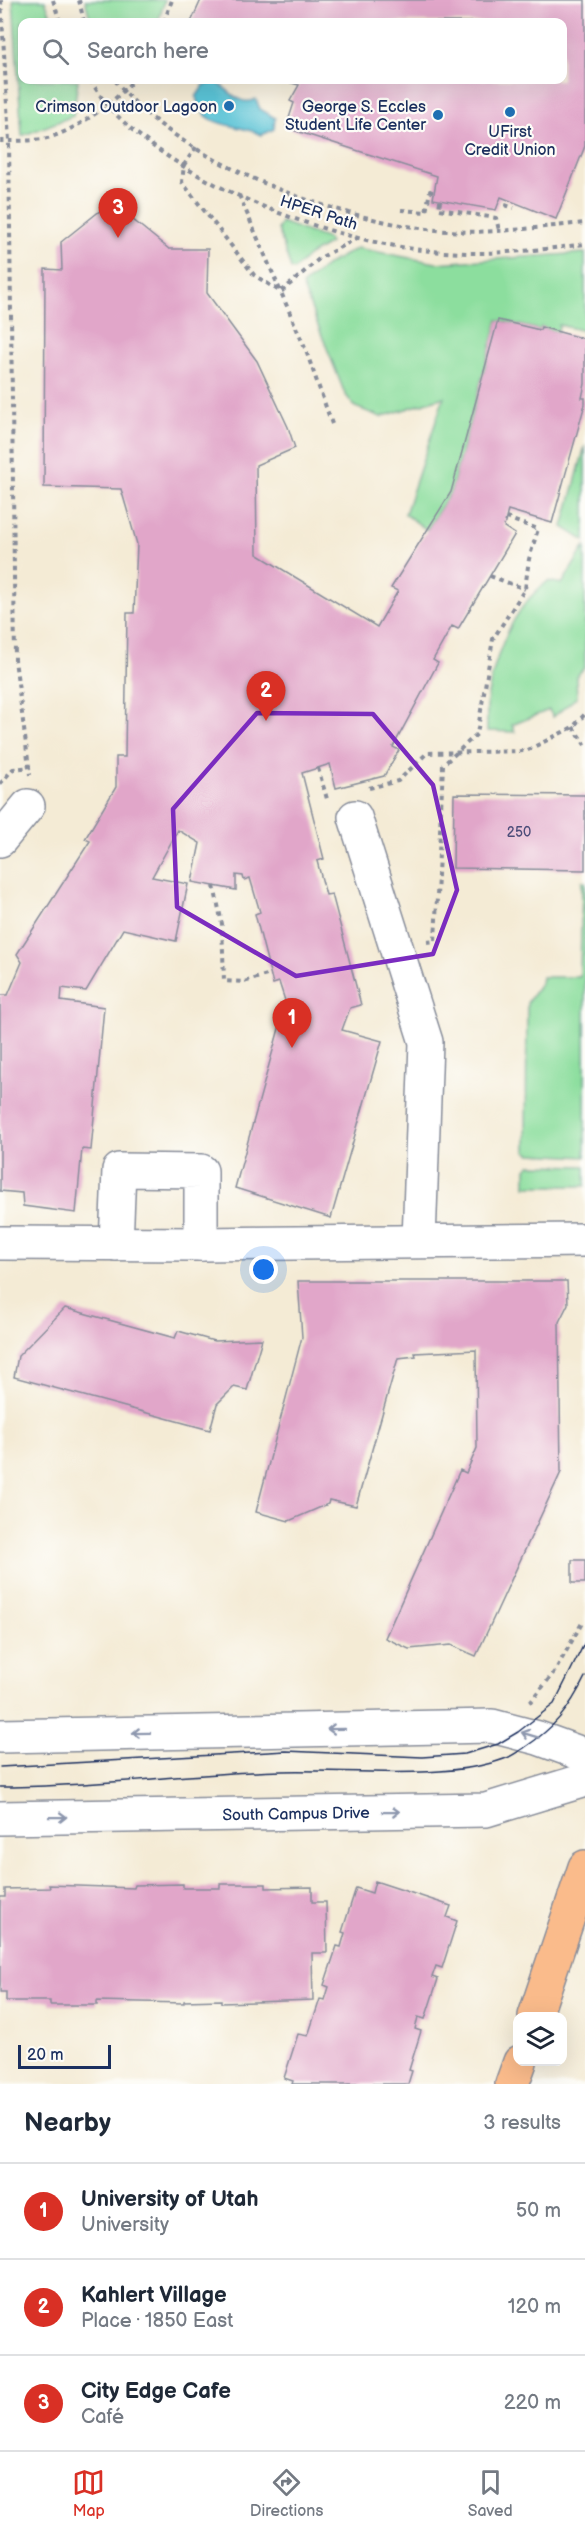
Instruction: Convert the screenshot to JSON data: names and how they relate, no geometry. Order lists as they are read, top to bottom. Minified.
{"streets":{"street":["South Campus Drive"],"path":["HPER Path"]},"places":["Crimson Outdoor Lagoon","UFirst Credit Union","George S. Eccles Student Life Center"],"house_numbers":["250"],"scale_bar":"20 m","page":{"search":"Search here","pins":["3","2","1"],"scale":"20 m","heading":["Nearby","3 results"],"list":[{"mark":"1","name":"University of Utah","note":"University","value":"50 m"},{"mark":"2","name":"Kahlert Village","note":"Place · 1850 East","value":"120 m"},{"mark":"3","name":"City Edge Cafe","note":"Café","value":"220 m"}],"nav":["Map","Directions","Saved"]}}
